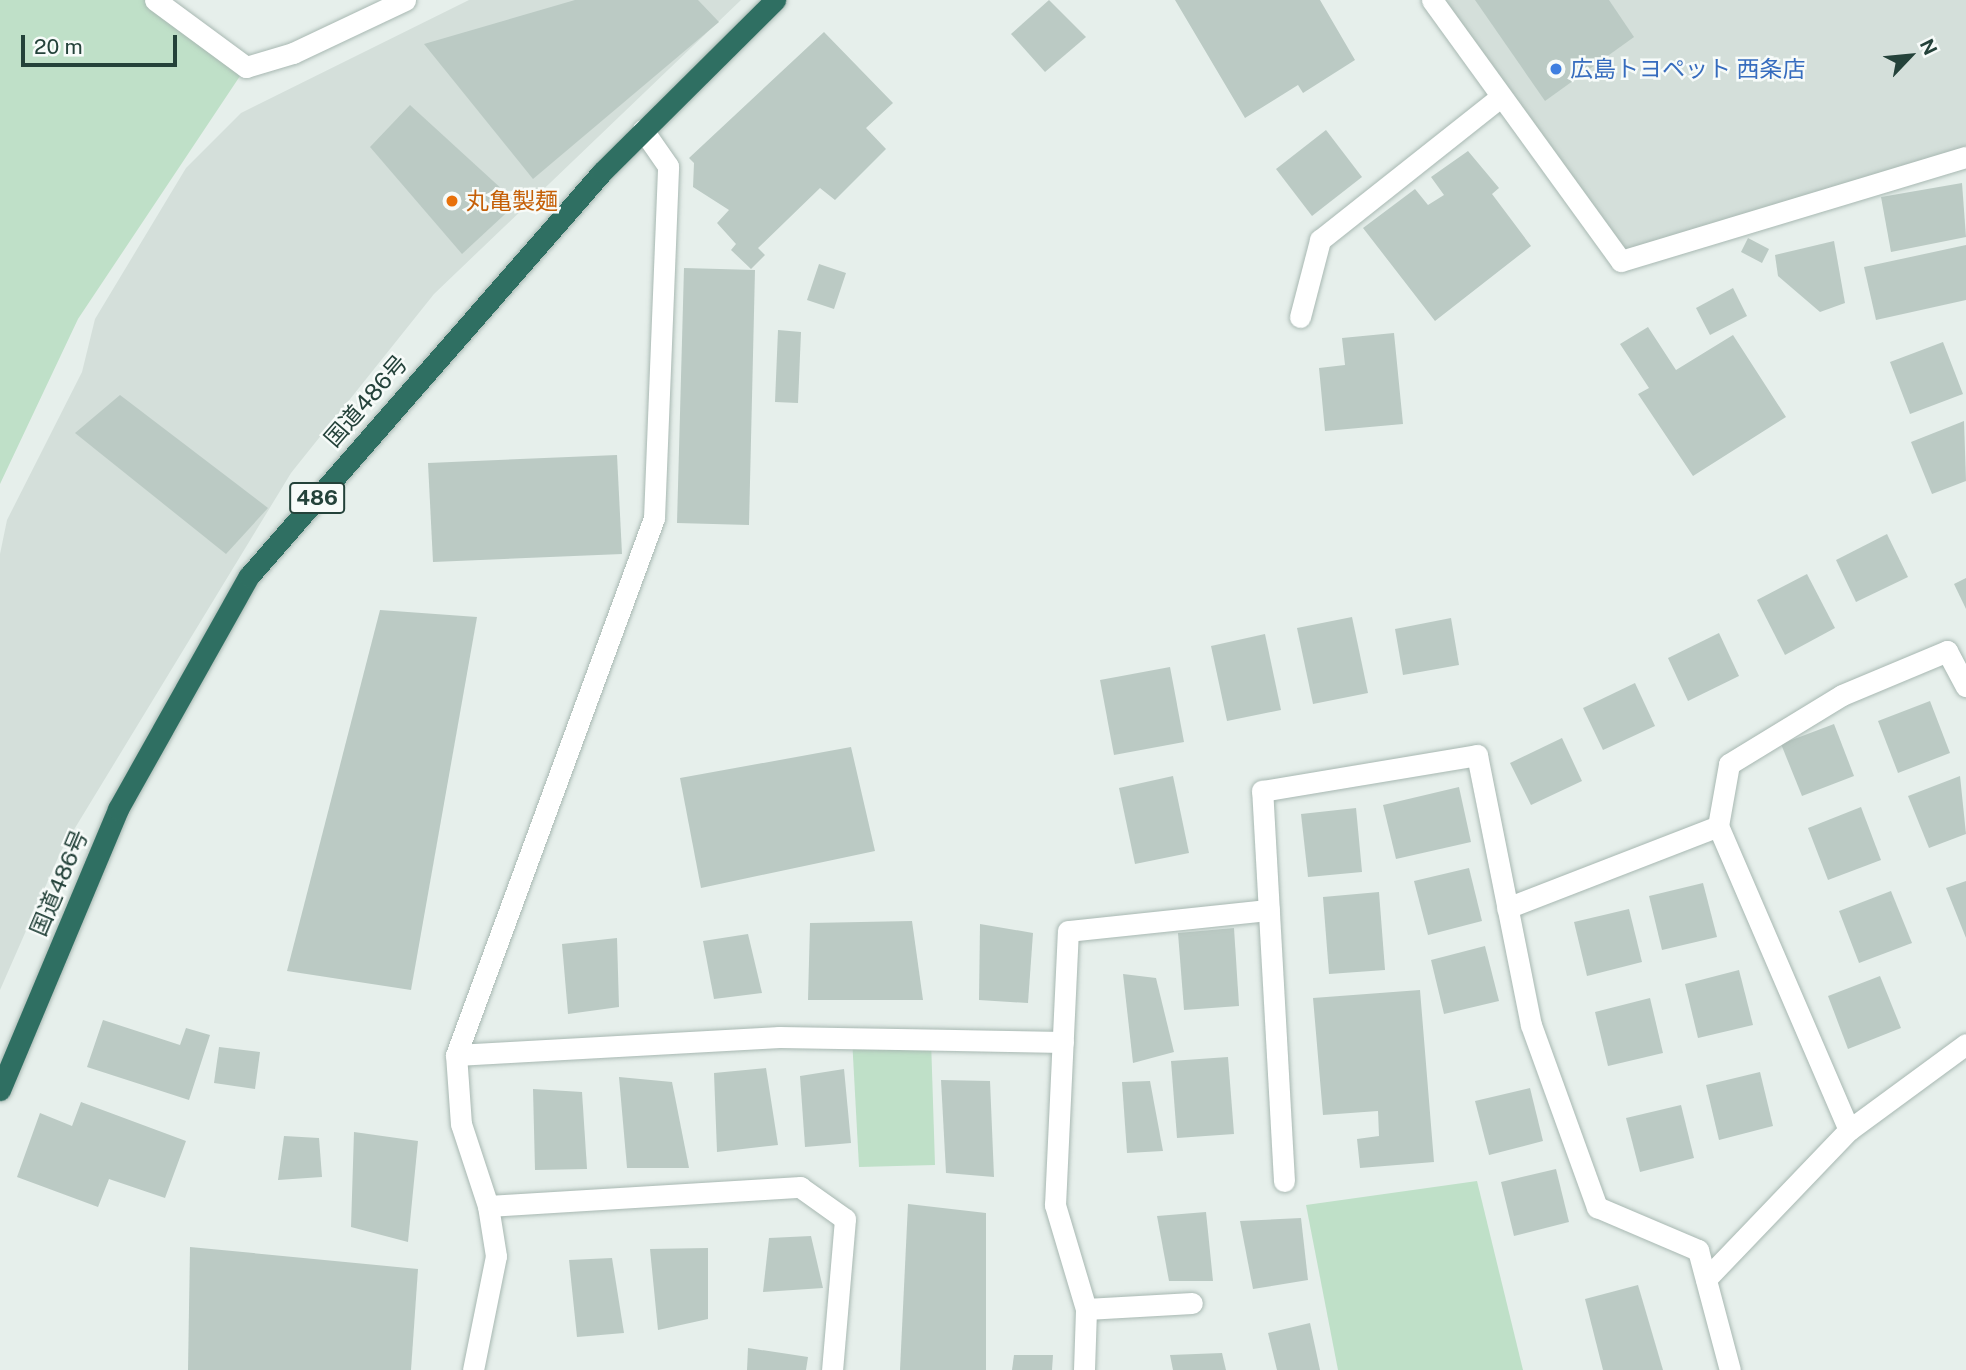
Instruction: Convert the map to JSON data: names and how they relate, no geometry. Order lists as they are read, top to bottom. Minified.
{"streets":{"highway":["国道486号","486"]},"places":["広島トヨペット 西条店","丸亀製麺"],"scale_bar":"20 m","north":"top right"}
